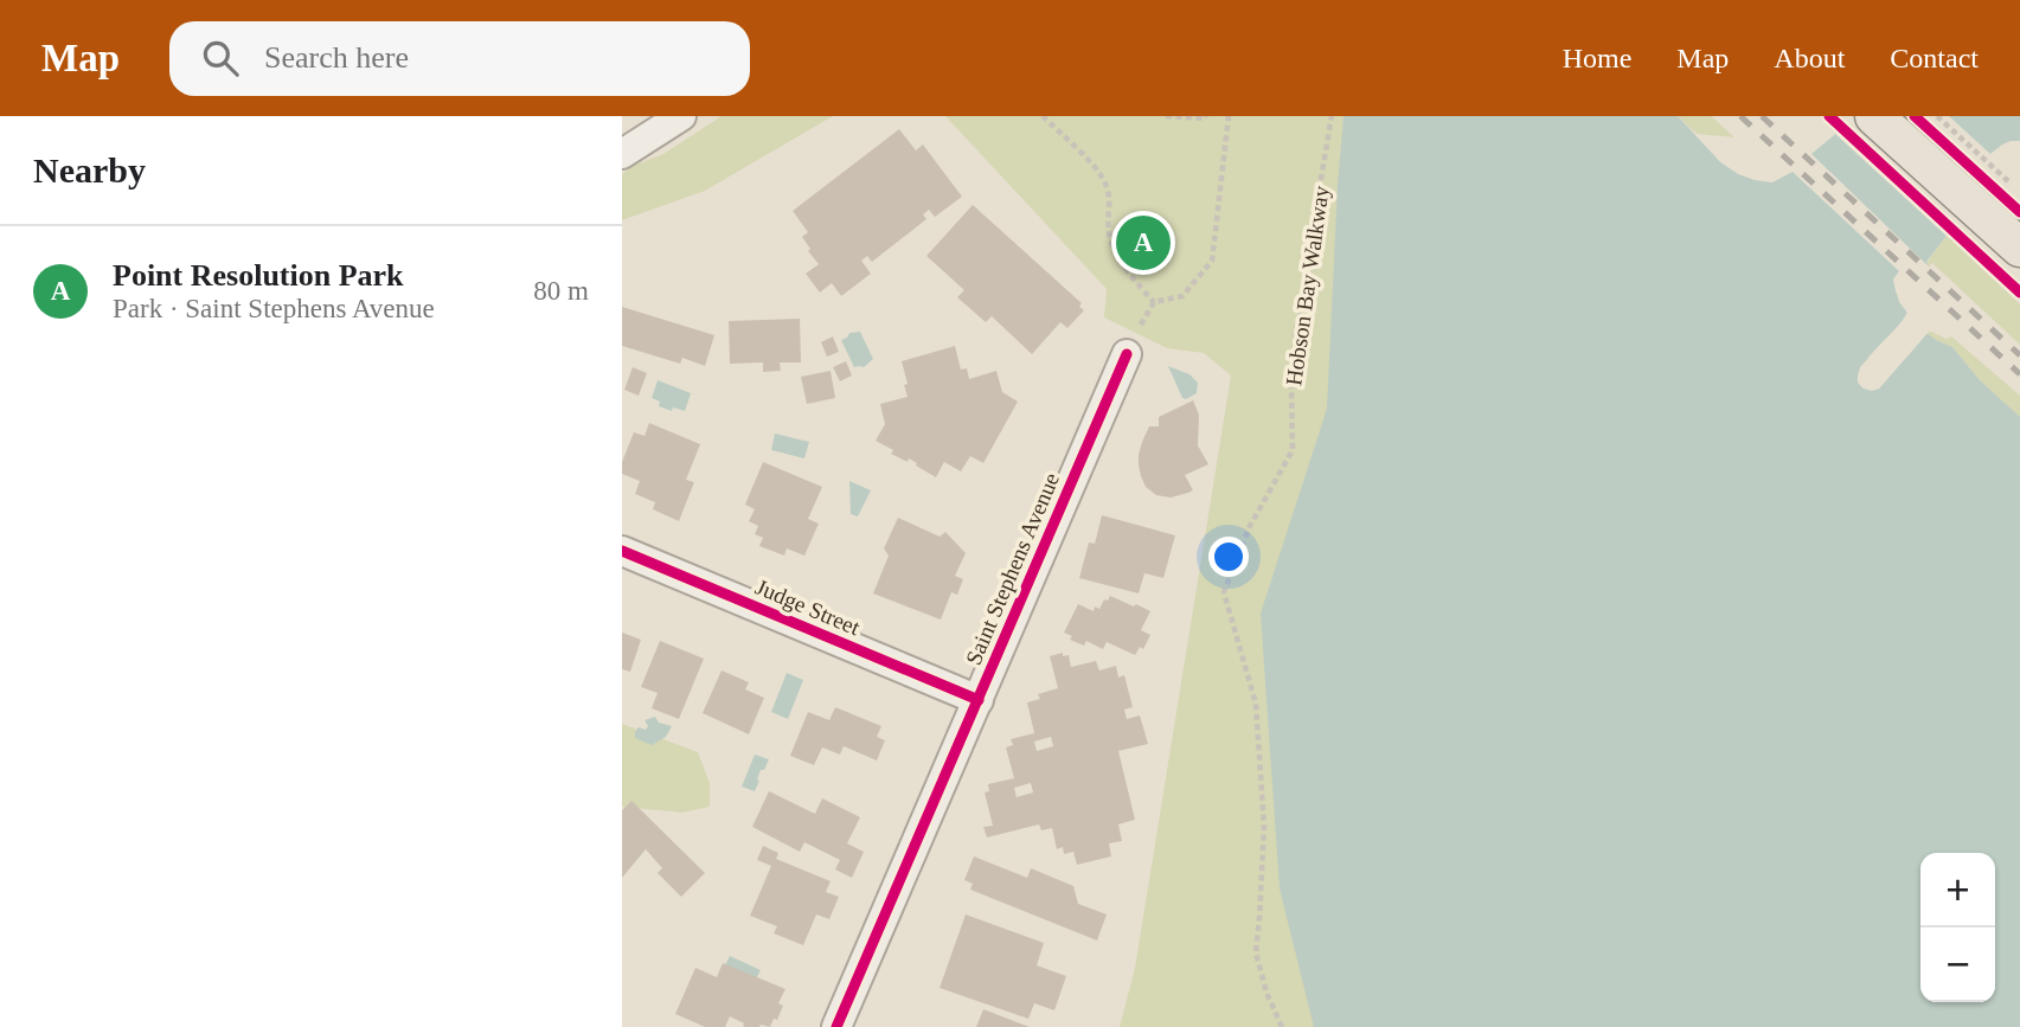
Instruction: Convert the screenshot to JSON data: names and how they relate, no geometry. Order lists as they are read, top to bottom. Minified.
{"streets":{"street":["Saint Stephens Avenue","Judge Street"],"path":["Hobson Bay Walkway"]},"crossings":[["Saint Stephens Avenue","Judge Street"]],"page":{"header":"Map","search":"Search here","nav":["Home","Map","About","Contact"],"heading":"Nearby","pins":"A","list":[{"mark":"A","name":"Point Resolution Park","note":"Park · Saint Stephens Avenue","value":"80 m"}],"map_buttons":["+","−"]}}
